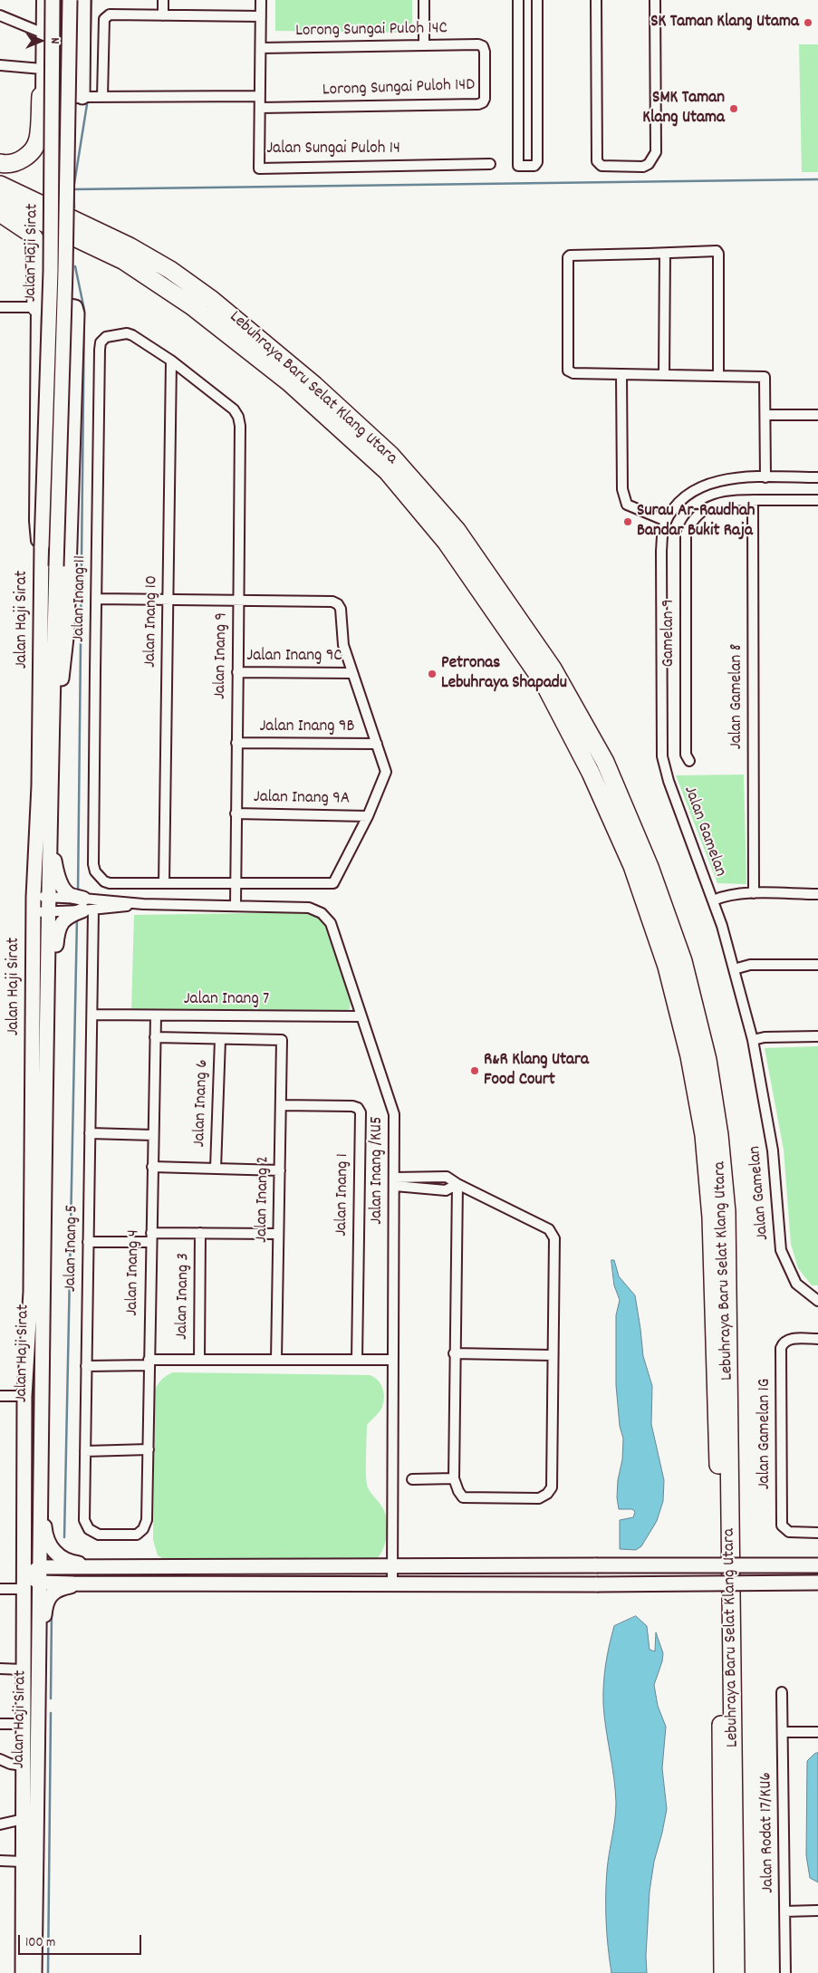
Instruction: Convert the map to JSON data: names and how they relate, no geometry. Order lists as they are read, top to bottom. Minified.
{"streets":{"highway":["Lebuhraya Baru Selat Klang Utara"],"main road":["Jalan Haji Sirat"],"street":["Lorong Sungai Puloh 14C","Lorong Sungai Puloh 14D","Jalan Sungai Puloh 14","Jalan Inang 11","Jalan Inang 10","Gamelan 9","Jalan Inang 9","Jalan Inang 9C","Jalan Gamelan 8","Jalan Inang 9B","Jalan Inang 9A","Jalan Gamelan","Jalan Inang 7","Jalan Inang 6","Jalan Inang /KU5","Jalan Inang 1","Jalan Inang 2","Jalan Inang 5","Jalan Inang 4","Jalan Inang 3","Jalan Gamelan 1G","Jalan Rodat 17/KU6"]},"crossings":[["Lorong Sungai Puloh 14C","Lorong Sungai Puloh 14D"],["Lorong Sungai Puloh 14C","Jalan Sungai Puloh 14"],["Lorong Sungai Puloh 14D","Jalan Sungai Puloh 14"],["Jalan Haji Sirat","Jalan Inang /KU5"],["Jalan Inang 11","Jalan Inang 10"],["Jalan Inang 11","Jalan Inang 9"],["Jalan Inang 11","Jalan Inang 9A"],["Gamelan 9","Jalan Gamelan 8"],["Jalan Inang 9","Jalan Inang 9C"],["Jalan Inang 9","Jalan Inang 9B"],["Jalan Inang 9","Jalan Inang 9A"],["Jalan Inang 9","Jalan Inang /KU5"],["Jalan Inang 7","Jalan Inang /KU5"],["Jalan Inang 7","Jalan Inang 5"],["Jalan Inang 7","Jalan Inang 4"],["Jalan Inang 6","Jalan Inang 2"],["Jalan Inang /KU5","Jalan Inang 5"],["Jalan Inang 1","Jalan Inang 2"],["Jalan Inang 5","Jalan Inang 4"]],"places":["SK Taman Klang Utama","SMK Taman Klang Utama","Surau Ar-Raudhah Bandar Bukit Raja","Petronas Lebuhraya Shapadu","R&R Klang Utara Food Court"],"scale_bar":"100 m","north":"right"}
